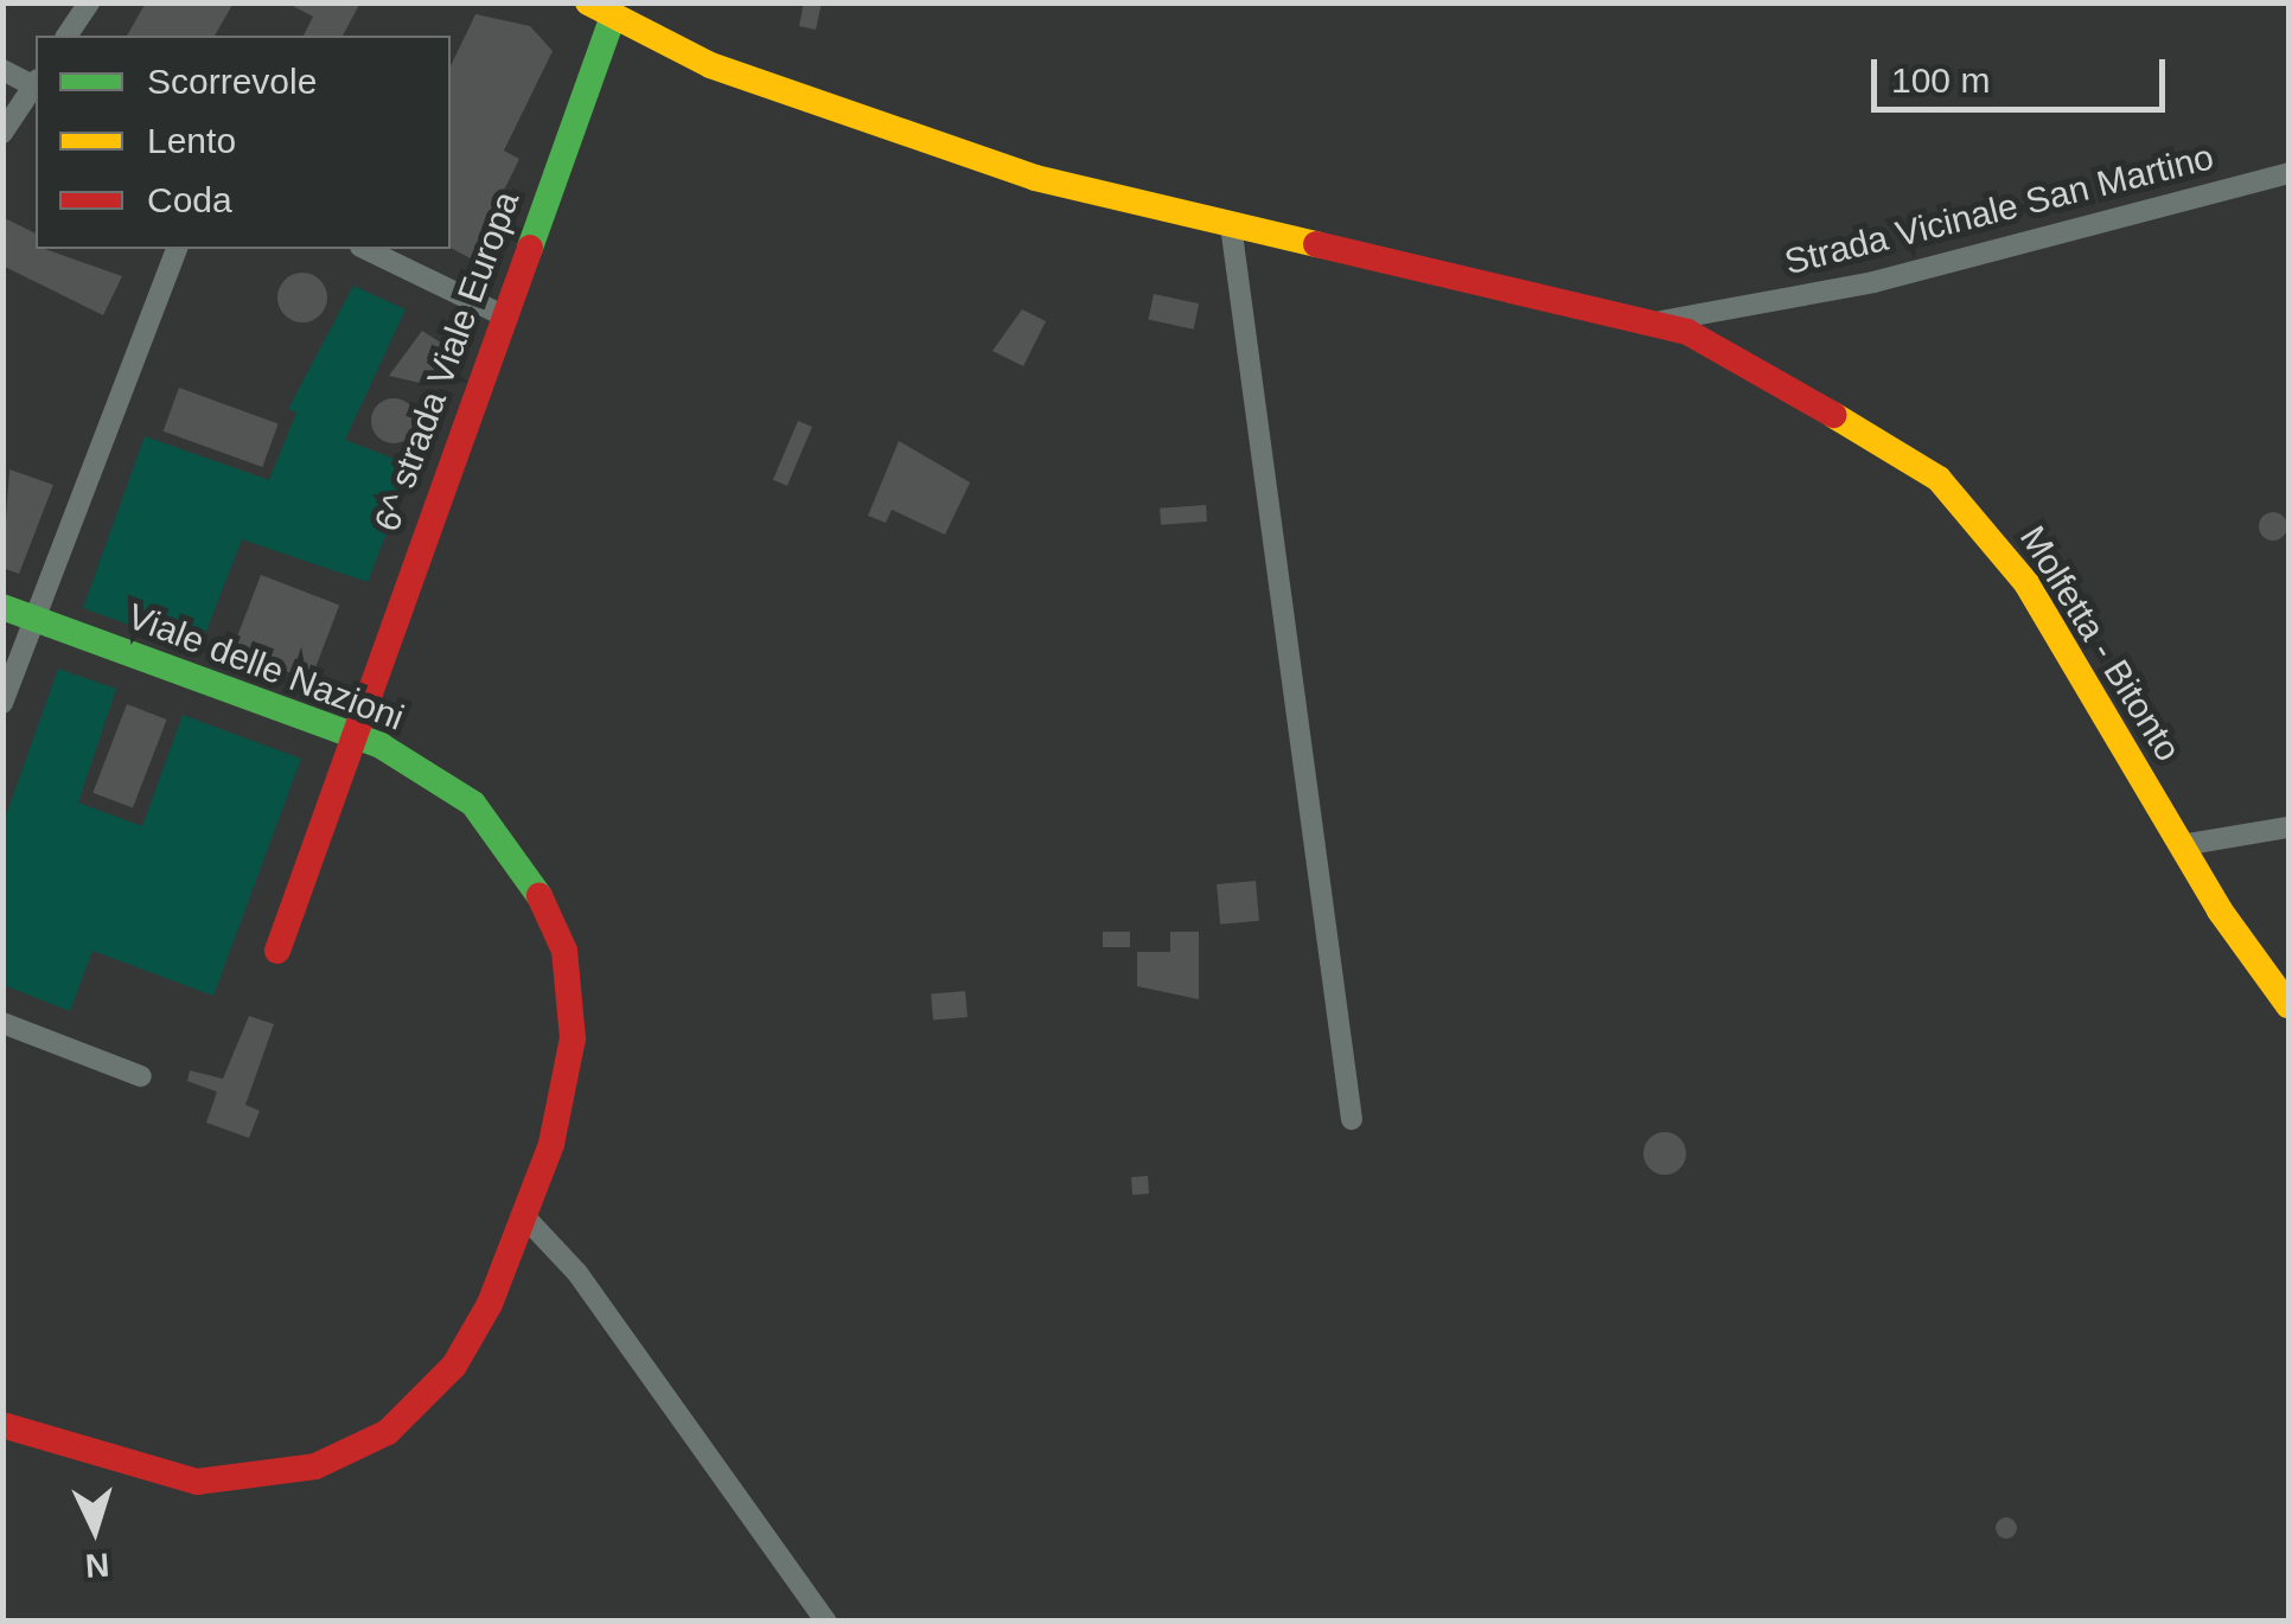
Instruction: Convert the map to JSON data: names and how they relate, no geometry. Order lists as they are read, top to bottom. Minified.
{"streets":{"street":["Strada Vicinale San Martino","6^ strada Viale Europa","Molfetta - Bitonto","Viale delle Nazioni"]},"crossings":[["Strada Vicinale San Martino","Molfetta - Bitonto"],["6^ strada Viale Europa","Molfetta - Bitonto"],["6^ strada Viale Europa","Viale delle Nazioni"]],"legend":["Scorrevole","Lento","Coda"],"scale_bar":"100 m","north":"bottom"}
